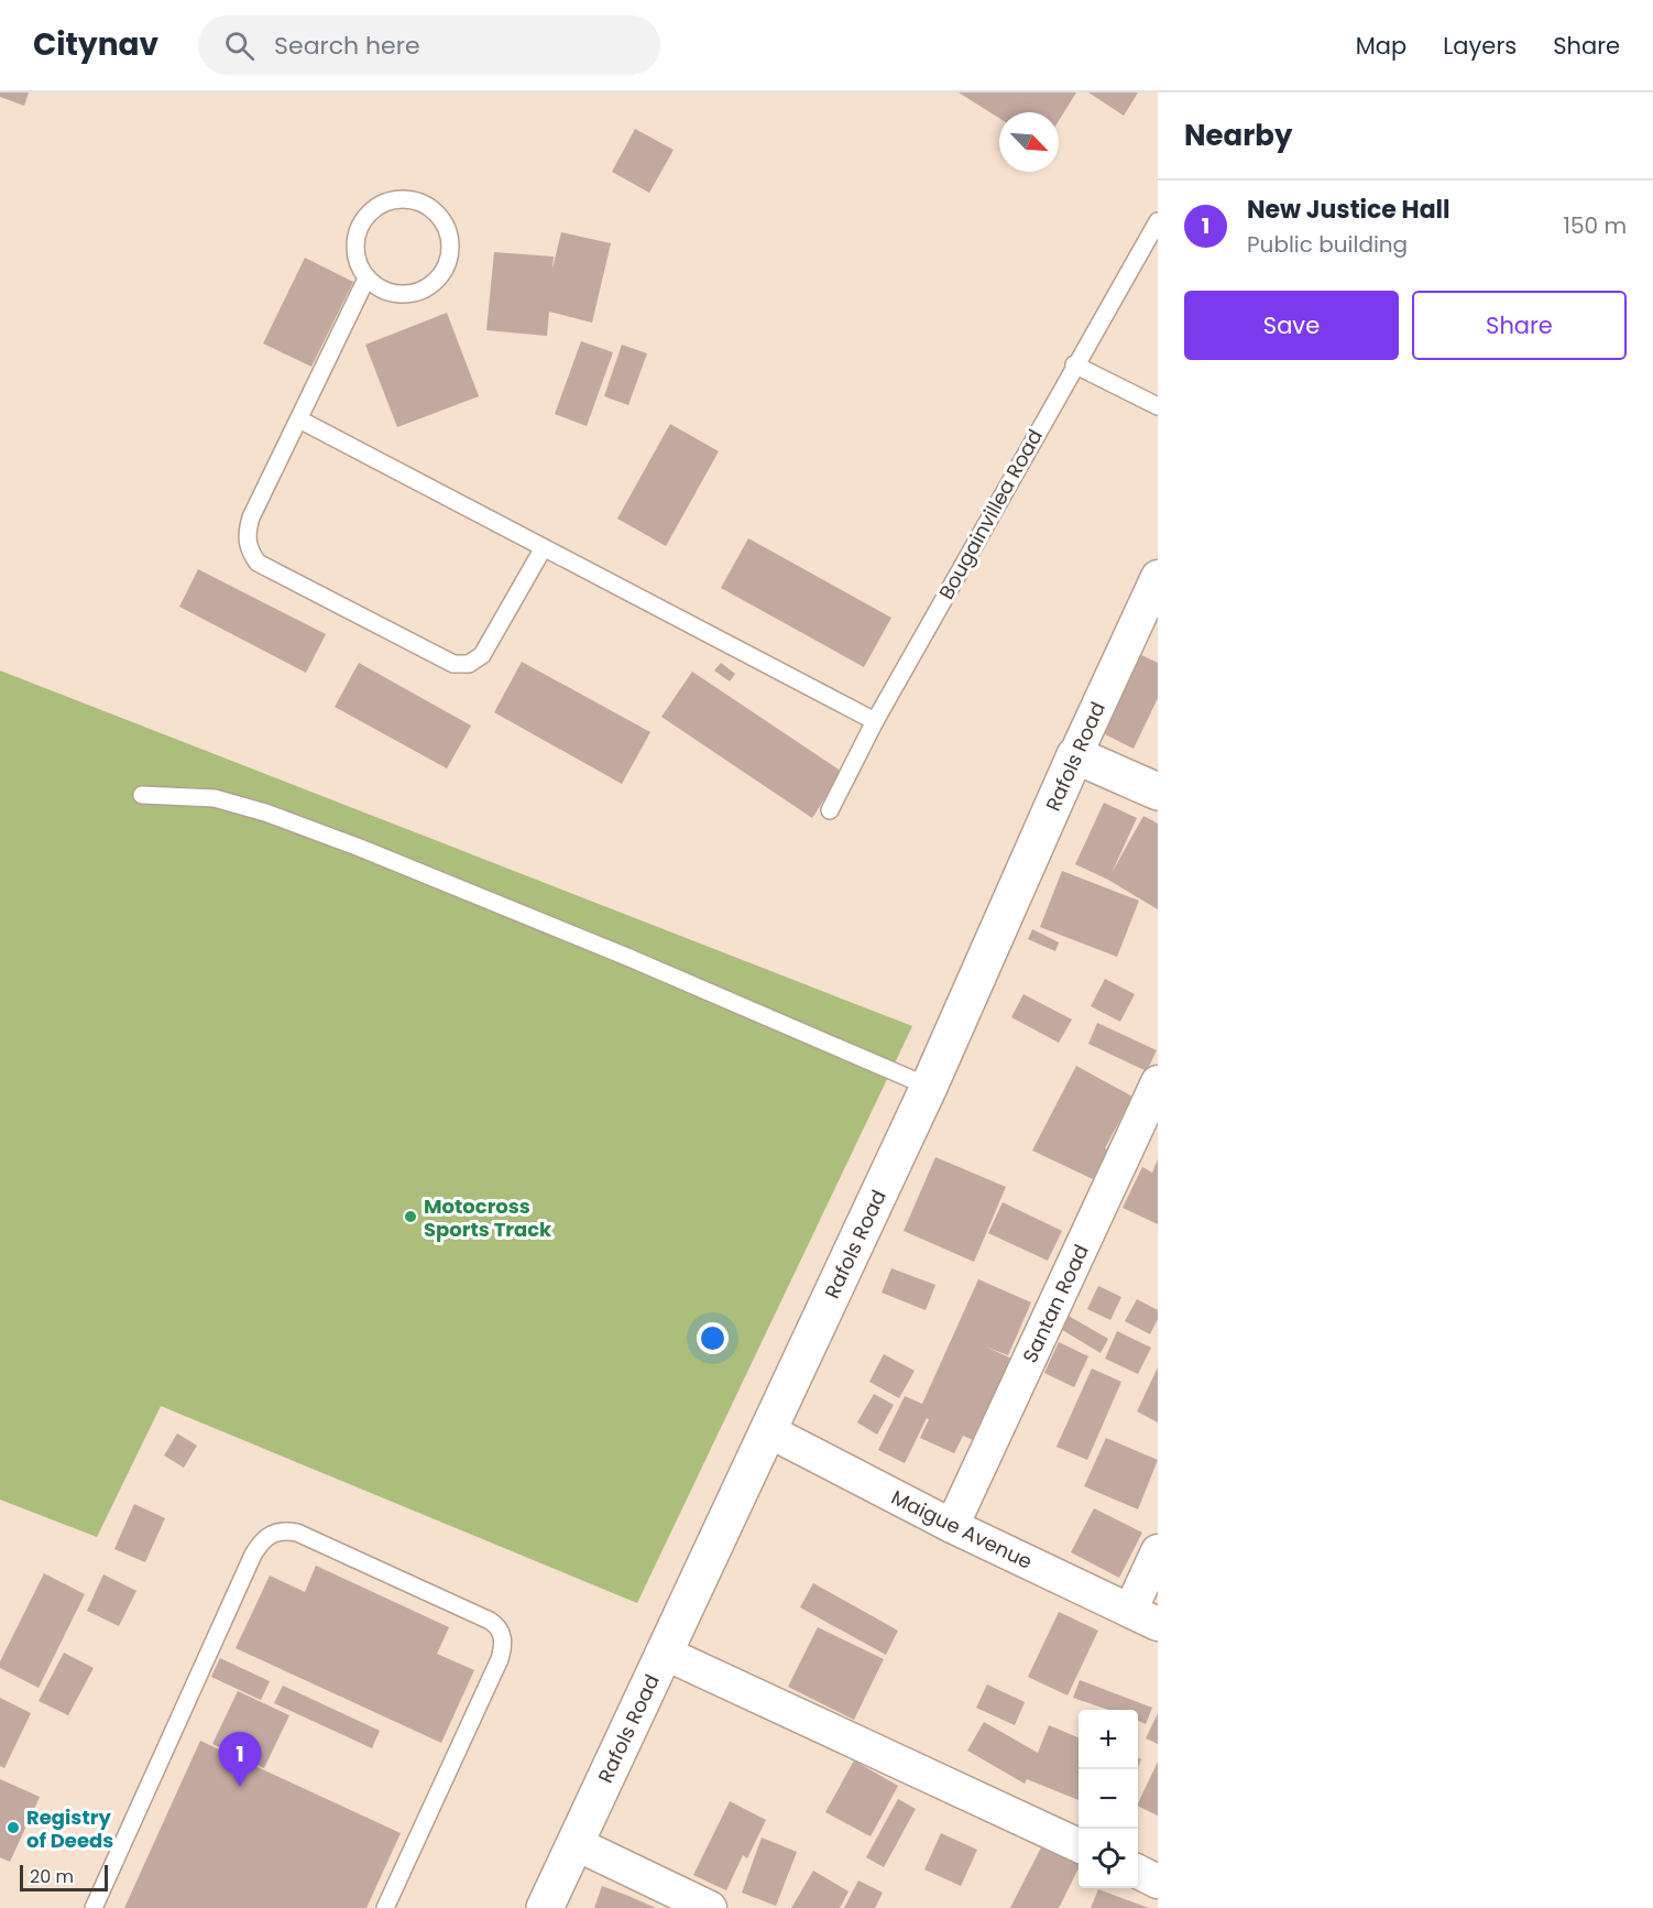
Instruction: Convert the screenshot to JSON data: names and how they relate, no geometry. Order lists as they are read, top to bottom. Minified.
{"streets":{"street":["Rafols Road","Santan Road","Maigue Avenue"],"lane":["Bougainvillea Road"]},"crossings":[["Rafols Road","Maigue Avenue"],["Santan Road","Maigue Avenue"]],"places":["Motocross Sports Track","Registry of Deeds"],"scale_bar":"20 m","north":"bottom right","page":{"header":"Citynav","search":"Search here","nav":["Map","Layers","Share"],"heading":"Nearby","list":[{"mark":"1","name":"New Justice Hall","note":"Public building","value":"150 m"}],"buttons":["Save","Share"],"map_buttons":["+","−"],"pins":"1","scale":"20 m"}}
